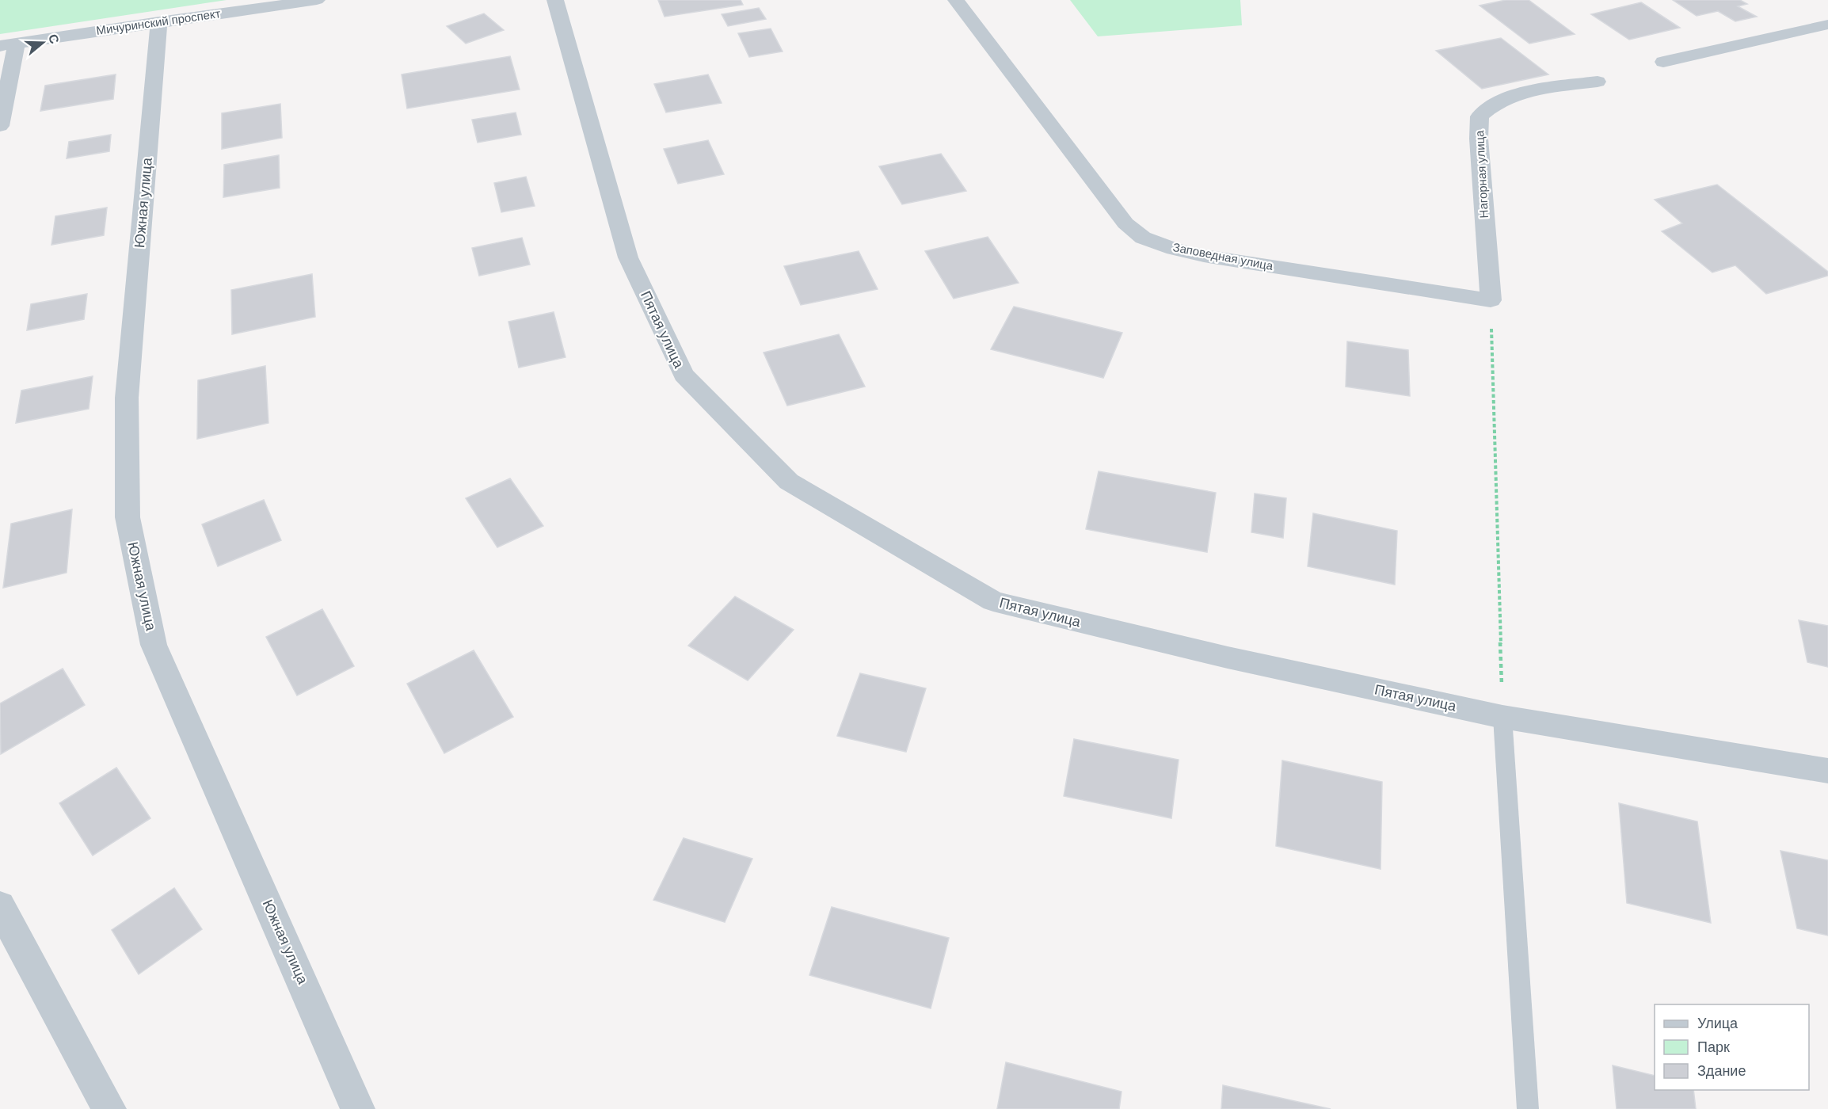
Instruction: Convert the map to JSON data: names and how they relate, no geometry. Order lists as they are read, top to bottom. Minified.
{"streets":{"street":["Мичуринский проспект","Нагорная улица","Южная улица","Заповедная улица","Пятая улица"]},"crossings":[["Мичуринский проспект","Южная улица"],["Нагорная улица","Заповедная улица"]],"legend":["Улица","Парк","Здание"],"north":"right"}
